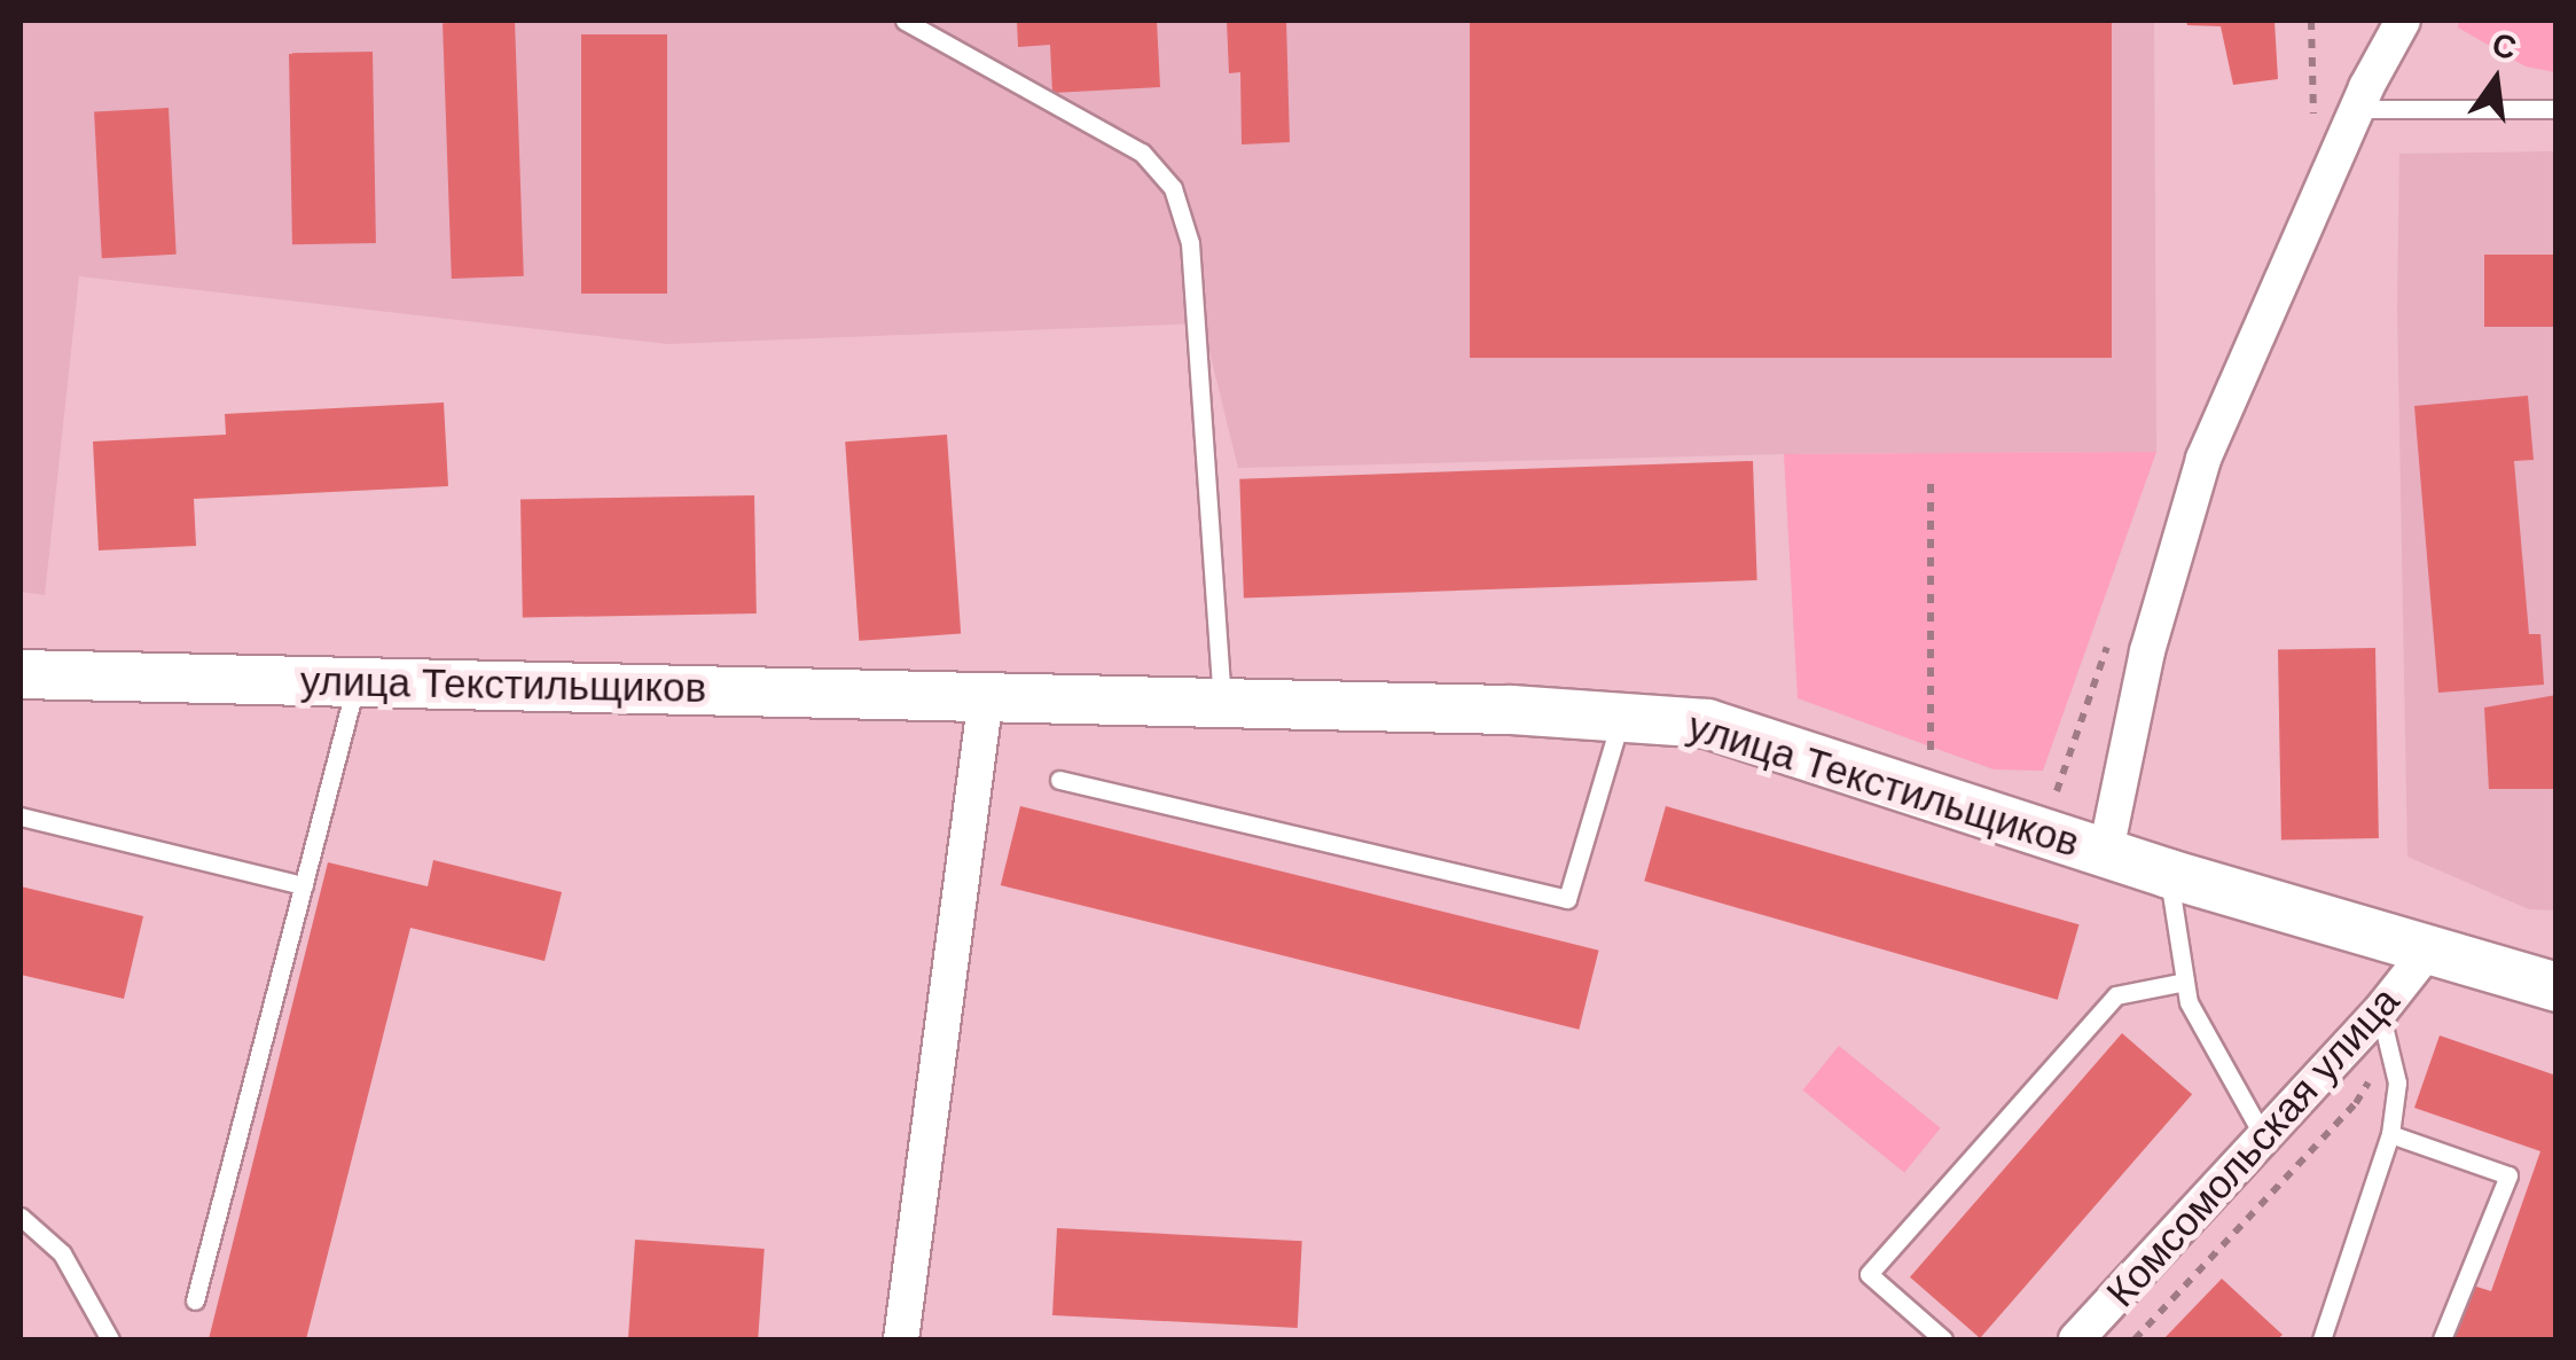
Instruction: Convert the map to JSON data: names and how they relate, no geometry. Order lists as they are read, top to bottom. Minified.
{"streets":{"street":["улица Текстильщиков","Комсомольская улица"]},"crossings":[["улица Текстильщиков","Комсомольская улица"]],"north":"top"}
